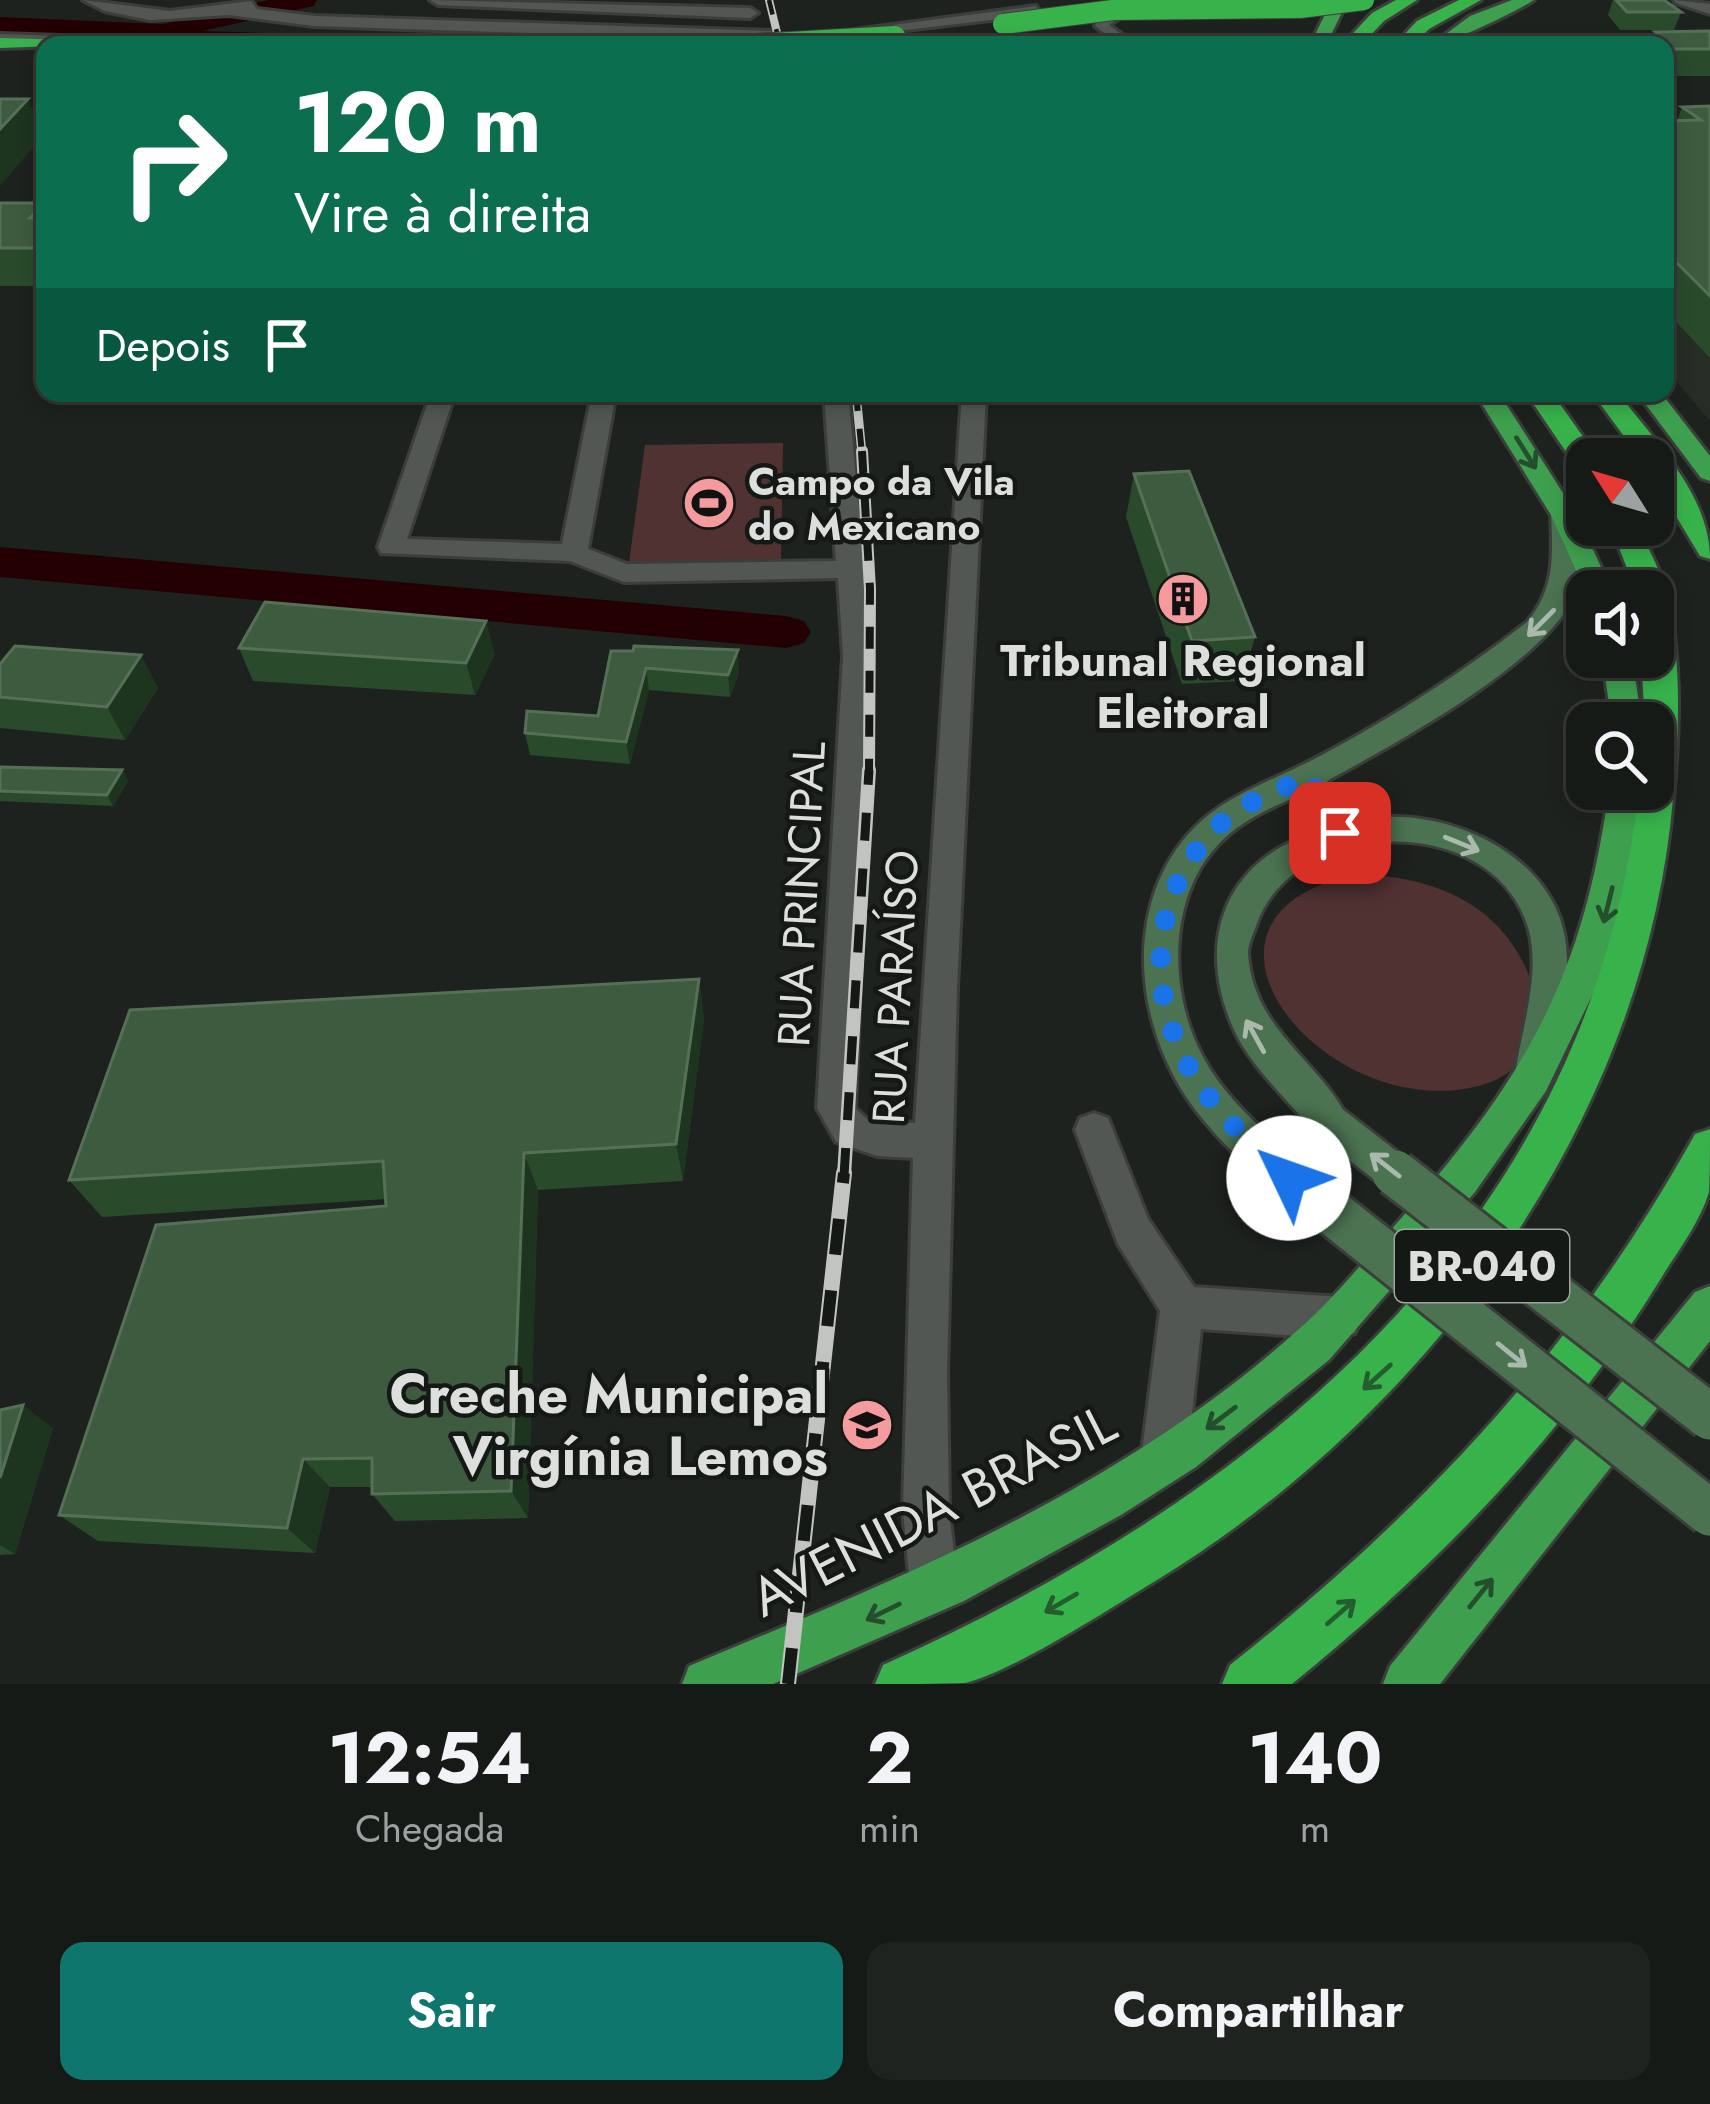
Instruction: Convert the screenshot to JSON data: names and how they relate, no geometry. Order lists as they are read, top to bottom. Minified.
{"streets":{"highway":["BR-040","AVENIDA BRASIL"],"street":["RUA PRINCIPAL","RUA PARAÍSO"]},"crossings":[["RUA PRINCIPAL","RUA PARAÍSO"],["RUA PARAÍSO","AVENIDA BRASIL"]],"places":{"sports":["Campo da Vila do Mexicano"],"building":["Tribunal Regional Eleitoral"],"school or university":["Creche Municipal Virgínia Lemos"]},"north":"top left","page":{"turn":["120 m","Vire à direita"],"then":"Depois","eta":["12:54","Chegada","2","min","140","m"],"buttons":["Sair","Compartilhar"]}}
